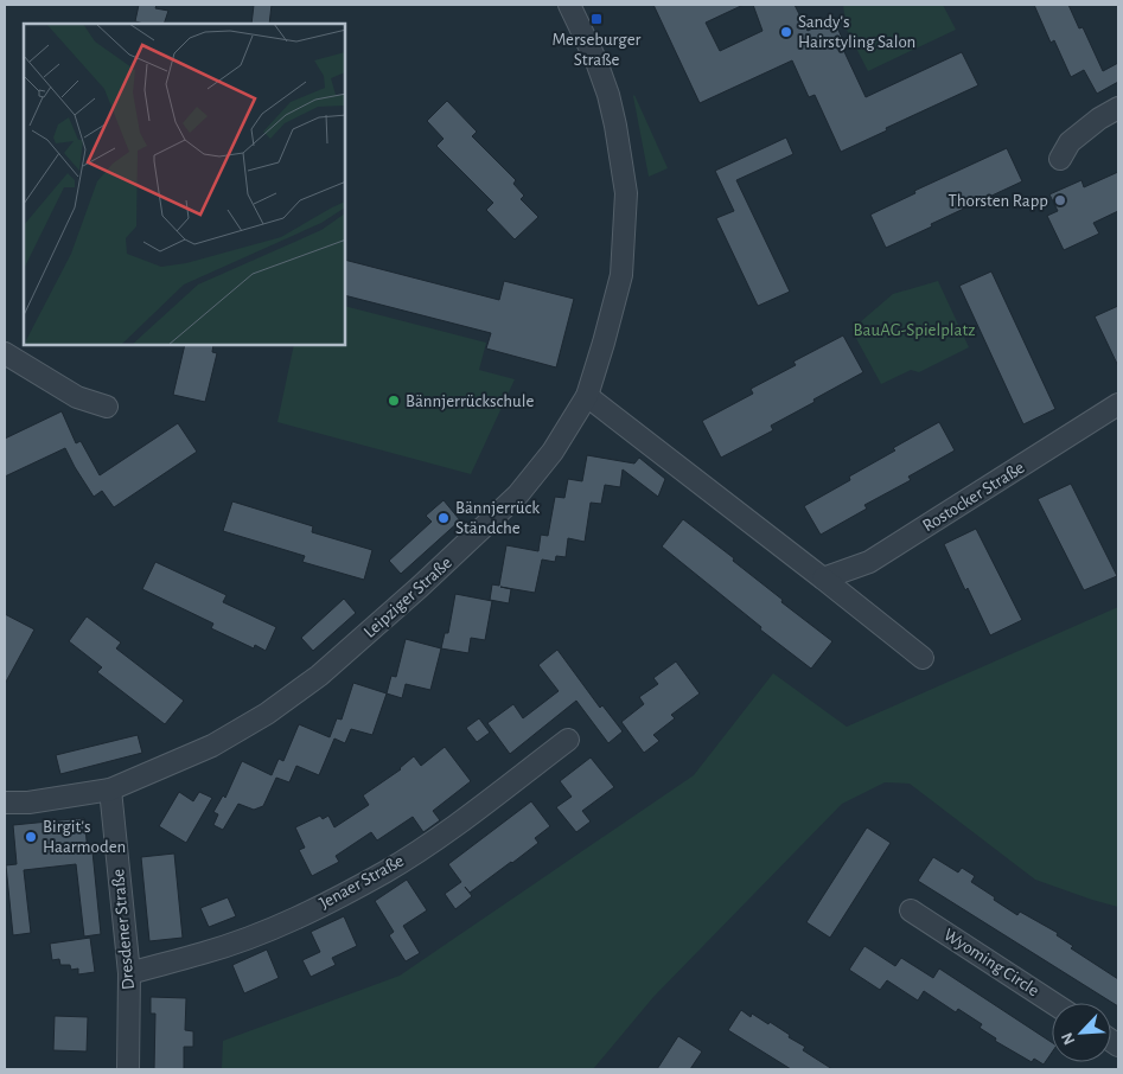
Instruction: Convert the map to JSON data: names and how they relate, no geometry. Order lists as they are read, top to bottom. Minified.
{"streets":{"street":["Rostocker Straße","Leipziger Straße","Jenaer Straße","Dresdener Straße","Wyoming Circle"]},"crossings":[["Leipziger Straße","Dresdener Straße"],["Jenaer Straße","Dresdener Straße"]],"parks":["BauAG-Spielplatz"],"places":{"transit":["Merseburger Straße"],"other":["Sandy's Hairstyling Salon","Thorsten Rapp","Bännjerrückschule","Bännjerrück Ständche","Birgit's Haarmoden"]},"north":"bottom left"}
